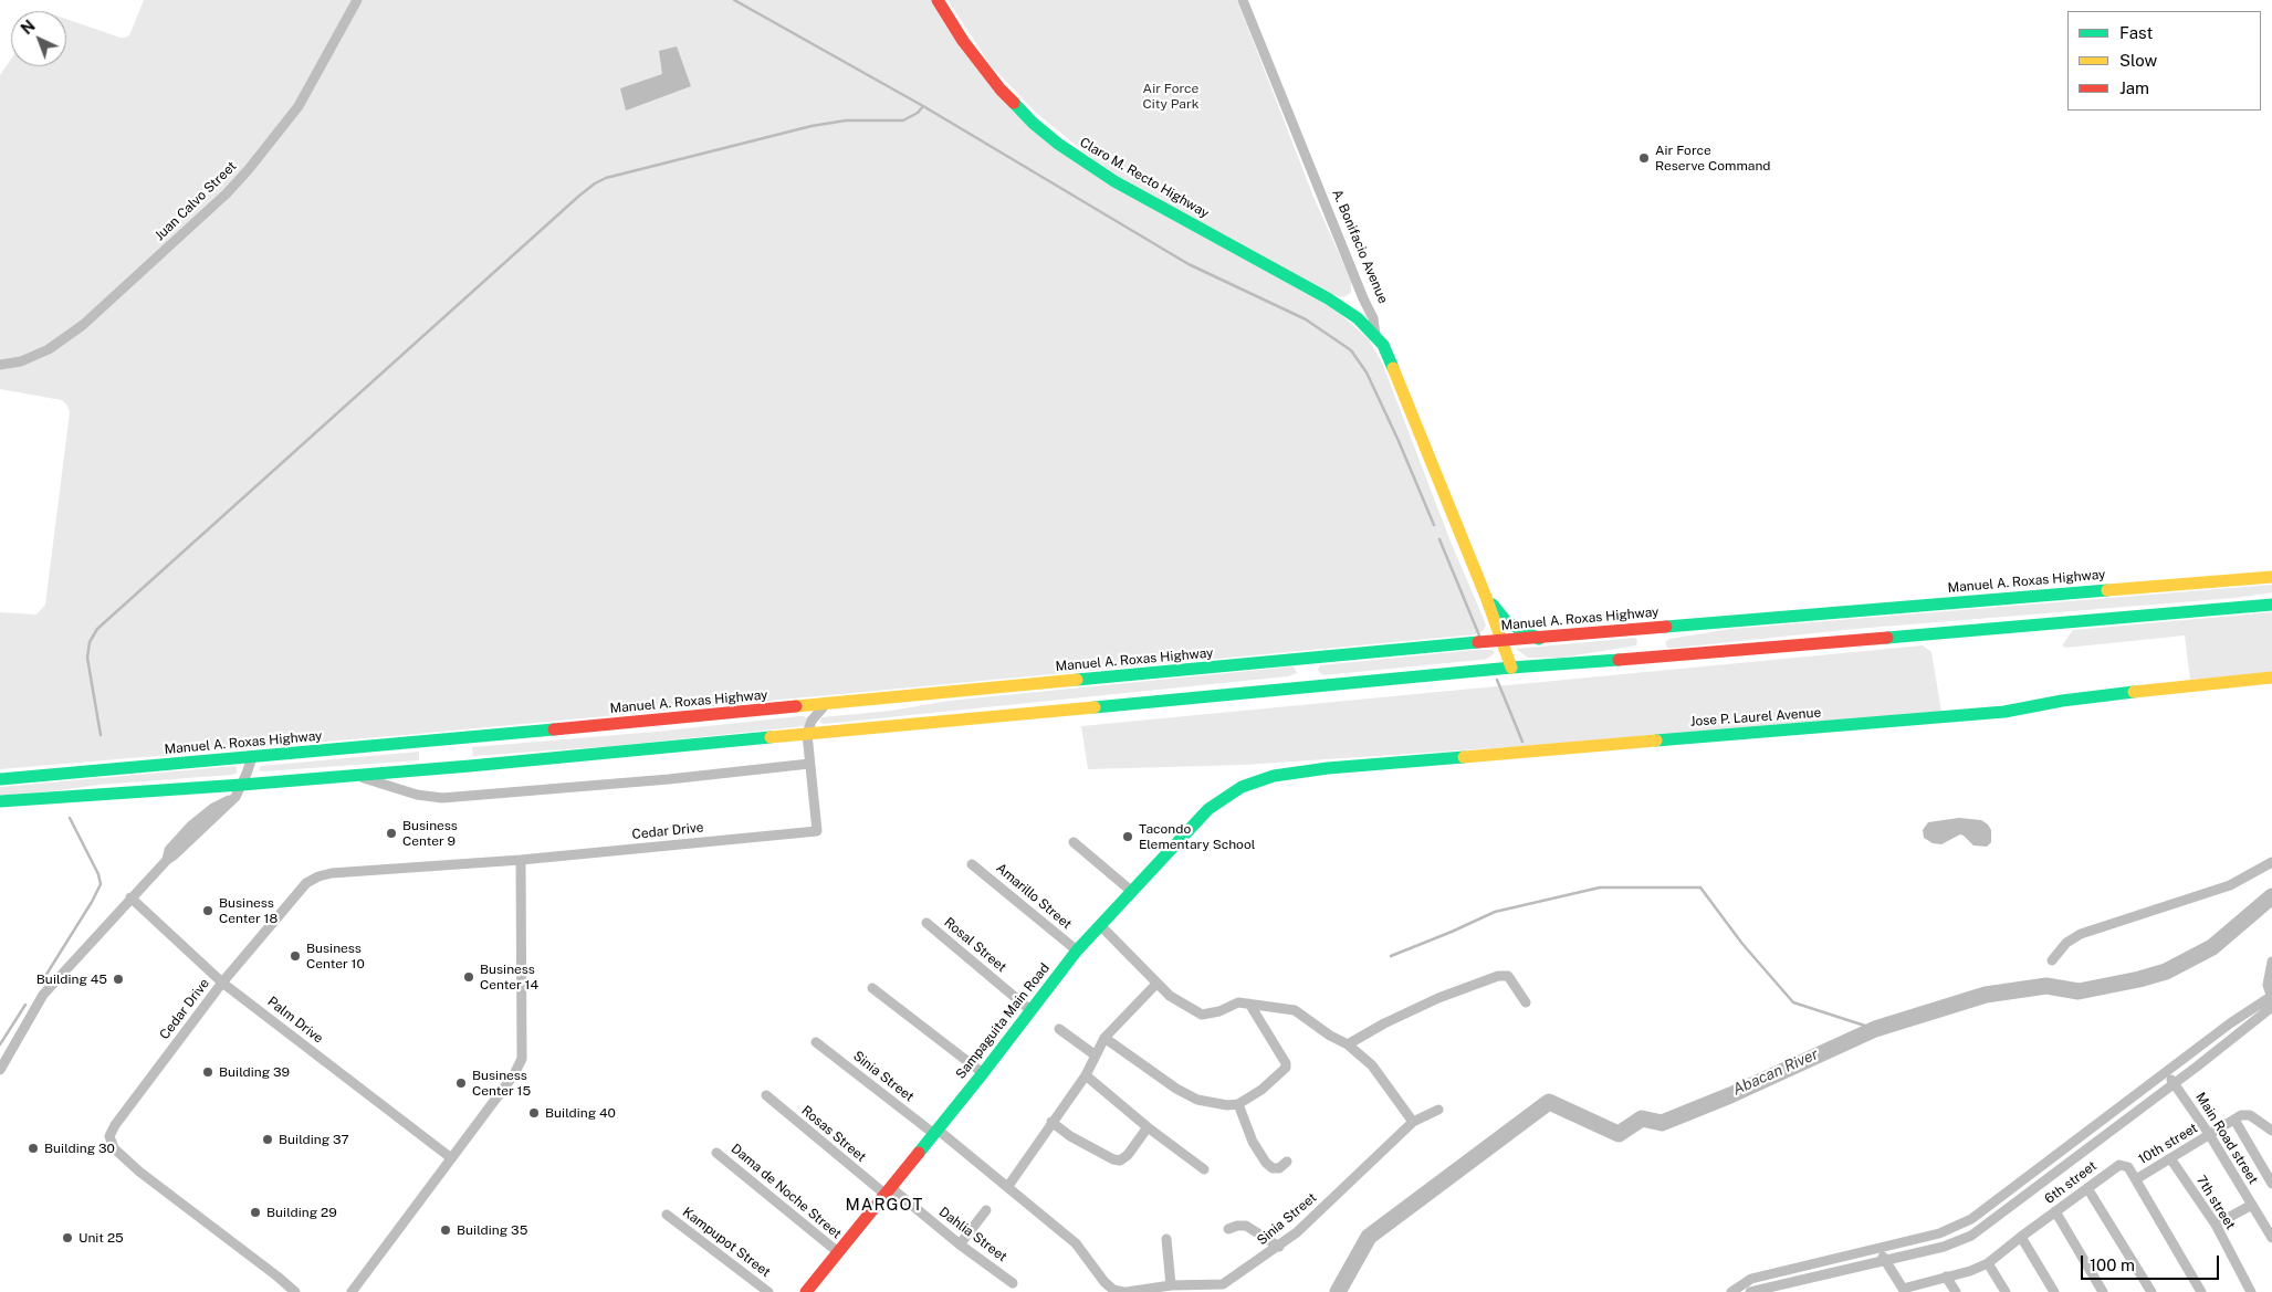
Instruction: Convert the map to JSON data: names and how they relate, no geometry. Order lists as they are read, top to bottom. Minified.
{"streets":{"main road":["Claro M. Recto Highway","A. Bonifacio Avenue","Manuel A. Roxas Highway","Jose P. Laurel Avenue","Sampaguita Main Road"],"street":["Juan Calvo Street","Cedar Drive","Amarillo Street","Rosal Street","Palm Drive","Sinia Street","Rosas Street","Main Road street","10th street","6th street","Dama de Noche Street","7th street","Dahlia Street","Kampupot Street"]},"crossings":[["Claro M. Recto Highway","A. Bonifacio Avenue"],["A. Bonifacio Avenue","Manuel A. Roxas Highway"],["Jose P. Laurel Avenue","Sampaguita Main Road"],["Cedar Drive","Palm Drive"],["Amarillo Street","Sampaguita Main Road"],["Rosal Street","Sampaguita Main Road"],["Sampaguita Main Road","Sinia Street"],["Sampaguita Main Road","Rosas Street"],["Sampaguita Main Road","Dama de Noche Street"],["Sampaguita Main Road","Dahlia Street"],["Rosas Street","Dahlia Street"],["Main Road street","10th street"],["10th street","6th street"],["10th street","7th street"]],"districts":["MARGOT"],"water":["Abacan River"],"parks":["Air Force City Park"],"places":["Air Force Reserve Command","Business Center 9","Tacondo Elementary School","Business Center 18","Business Center 10","Business Center 14","Building 45","Building 39","Business Center 15","Building 40","Building 37","Building 30","Building 29","Building 35","Unit 25"],"legend":["Fast","Slow","Jam"],"scale_bar":"100 m","north":"top left"}
